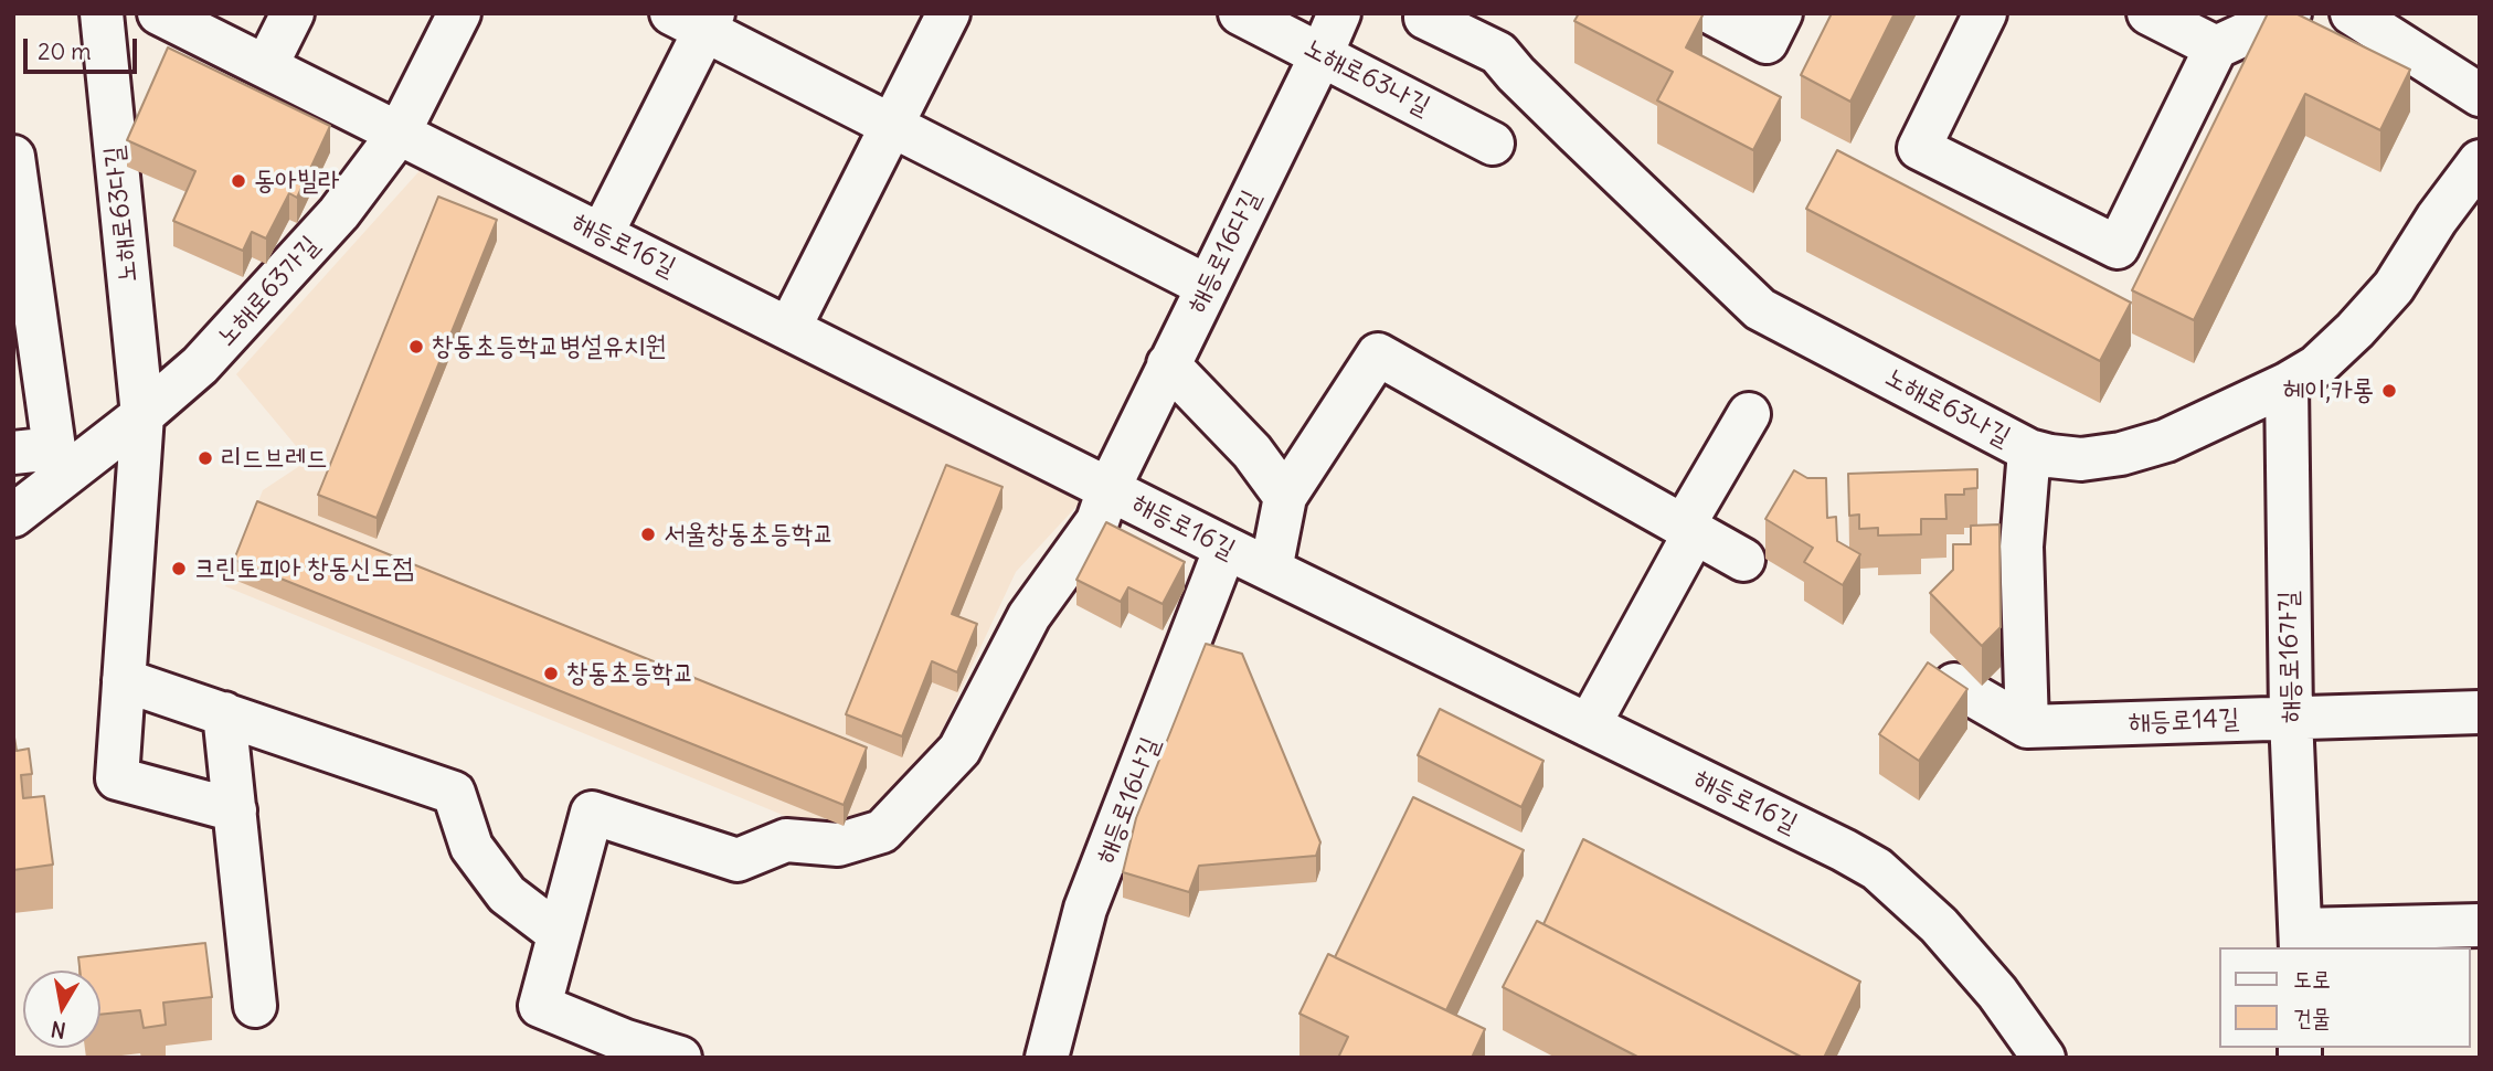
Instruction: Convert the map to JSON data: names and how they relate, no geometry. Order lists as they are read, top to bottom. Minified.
{"streets":{"street":["노해로63나길","노해로63다길","해등로16길","해등로16다길","노해로63가길","해등로16가길","해등로14길","해등로16나길"]},"crossings":[["노해로63나길","해등로16다길"],["노해로63나길","해등로16가길"],["노해로63다길","노해로63가길"],["해등로16길","해등로16다길"],["해등로16길","노해로63가길"],["해등로16길","해등로16나길"],["해등로16가길","해등로14길"]],"places":["동아빌라","창동초등학교병설유치원","헤이,카롱","리드브레드","서울창동초등학교","크린토피아 창동신도점","창동초등학교"],"legend":["도로","건물"],"scale_bar":"20 m","north":"bottom"}
